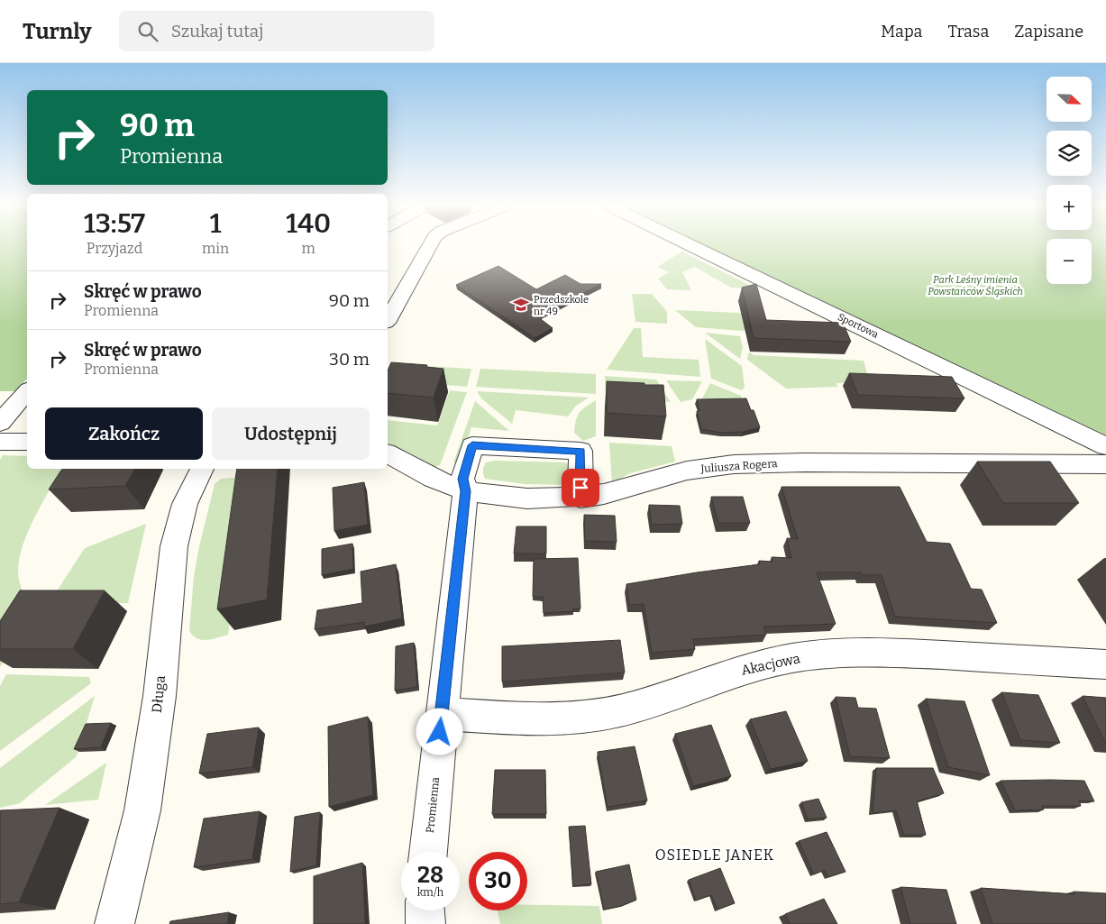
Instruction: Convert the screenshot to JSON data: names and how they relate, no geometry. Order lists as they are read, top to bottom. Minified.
{"streets":{"street":["Sportowa","Juliusza Rogera","Akacjowa","Długa","Promienna"]},"crossings":[["Juliusza Rogera","Promienna"],["Akacjowa","Promienna"]],"districts":["OSIEDLE JANEK"],"parks":["Park Leśny imienia Powstańców Śląskich"],"places":{"school or university":["Przedszkole nr 49"]},"north":"bottom right","page":{"header":"Turnly","search":"Szukaj tutaj","nav":["Mapa","Trasa","Zapisane"],"map_buttons":["+","−"],"turn":["90 m","Promienna"],"eta":["13:57","Przyjazd","1","min","140","m"],"list":[{"name":"Skręć w prawo","note":"Promienna","value":"90 m"},{"name":"Skręć w prawo","note":"Promienna","value":"30 m"}],"buttons":["Zakończ","Udostępnij"],"speed":"28 km/h","limit":"30"}}
